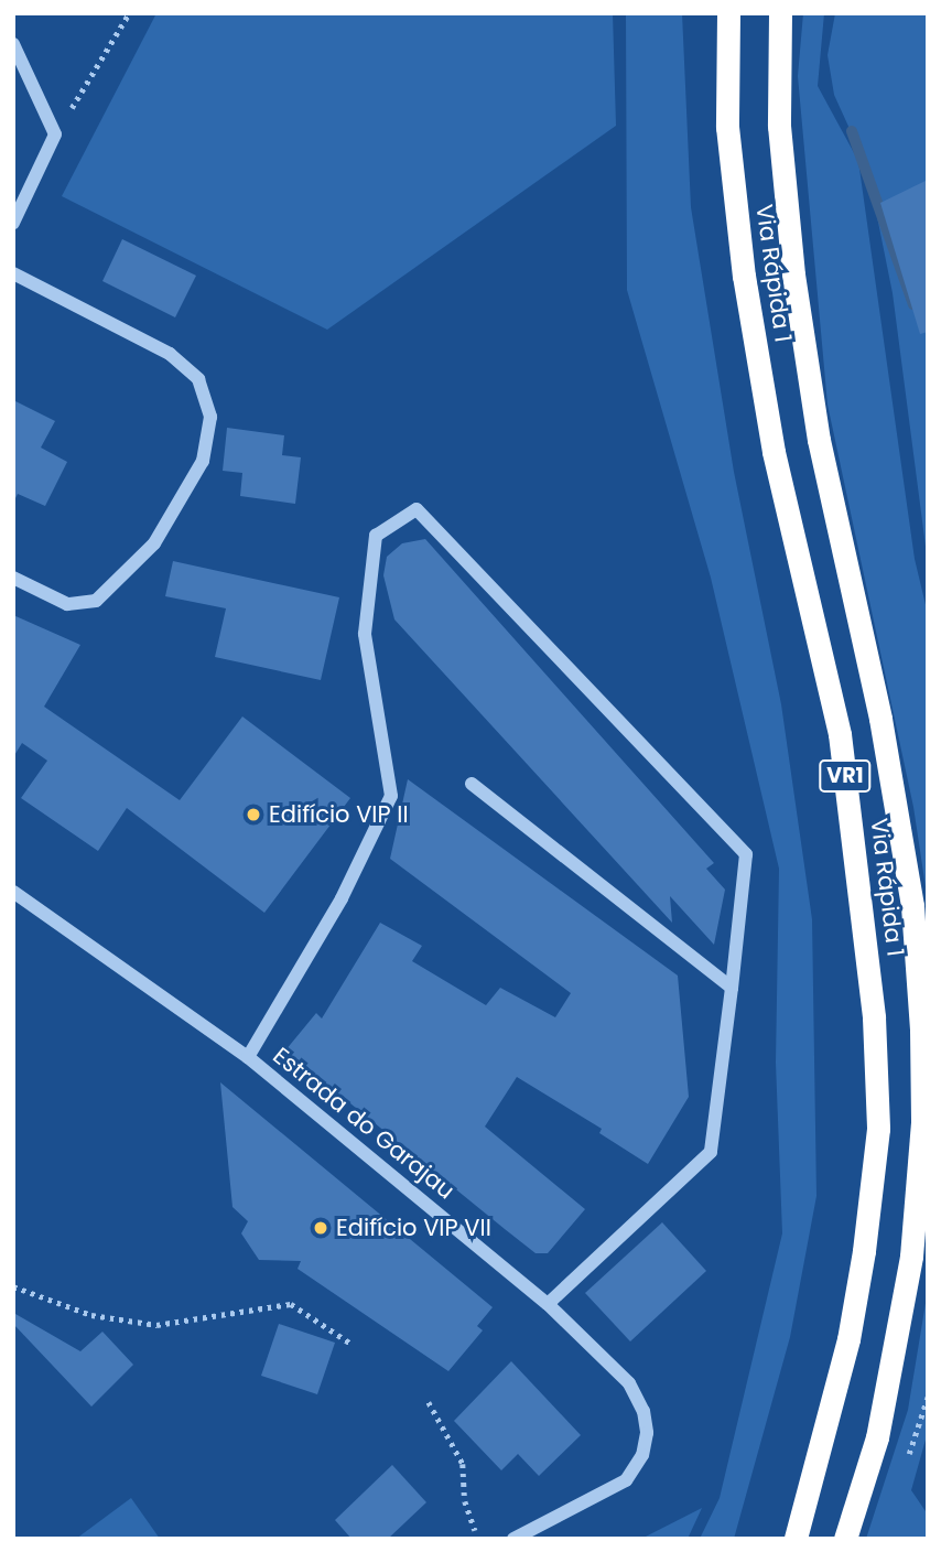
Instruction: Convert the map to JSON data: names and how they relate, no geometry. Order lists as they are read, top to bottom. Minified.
{"streets":{"highway":["Via Rápida 1","VR1"],"street":["Estrada do Garajau"]},"places":["Edifício VIP II","Edifício VIP VII"]}
